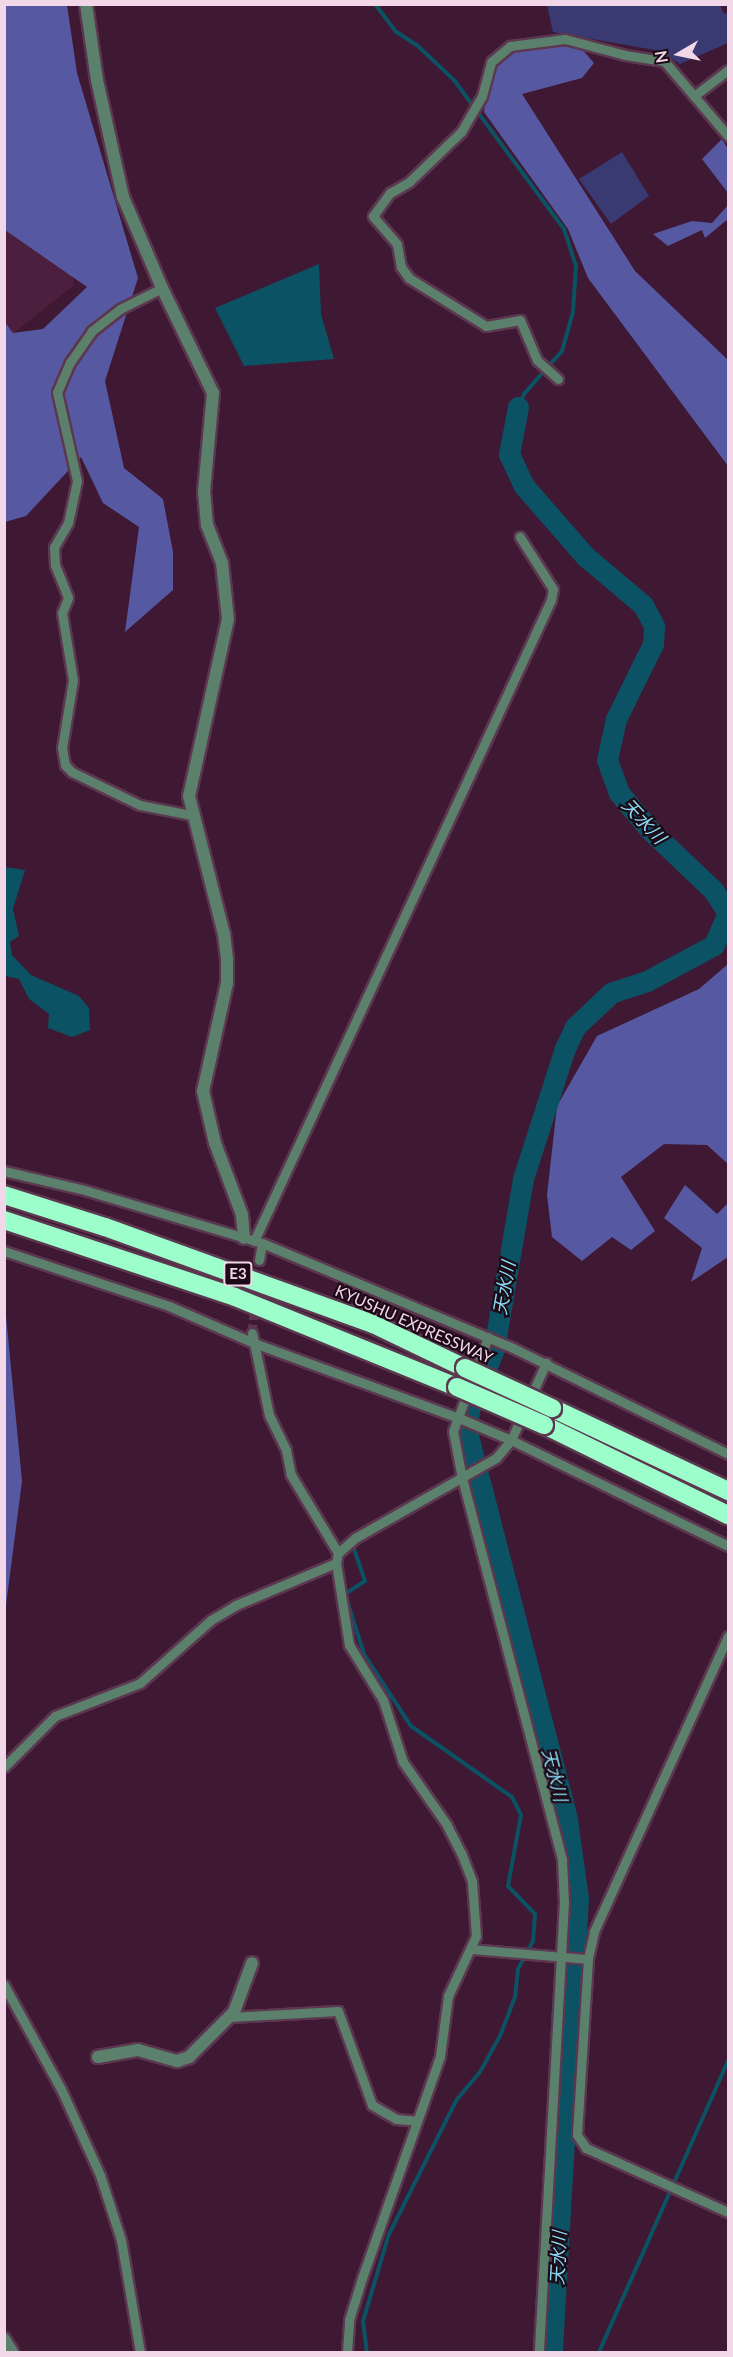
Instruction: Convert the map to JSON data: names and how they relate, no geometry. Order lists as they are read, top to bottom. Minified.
{"streets":{"highway":["E3","KYUSHU EXPRESSWAY"]},"water":["天水川"],"north":"left"}
